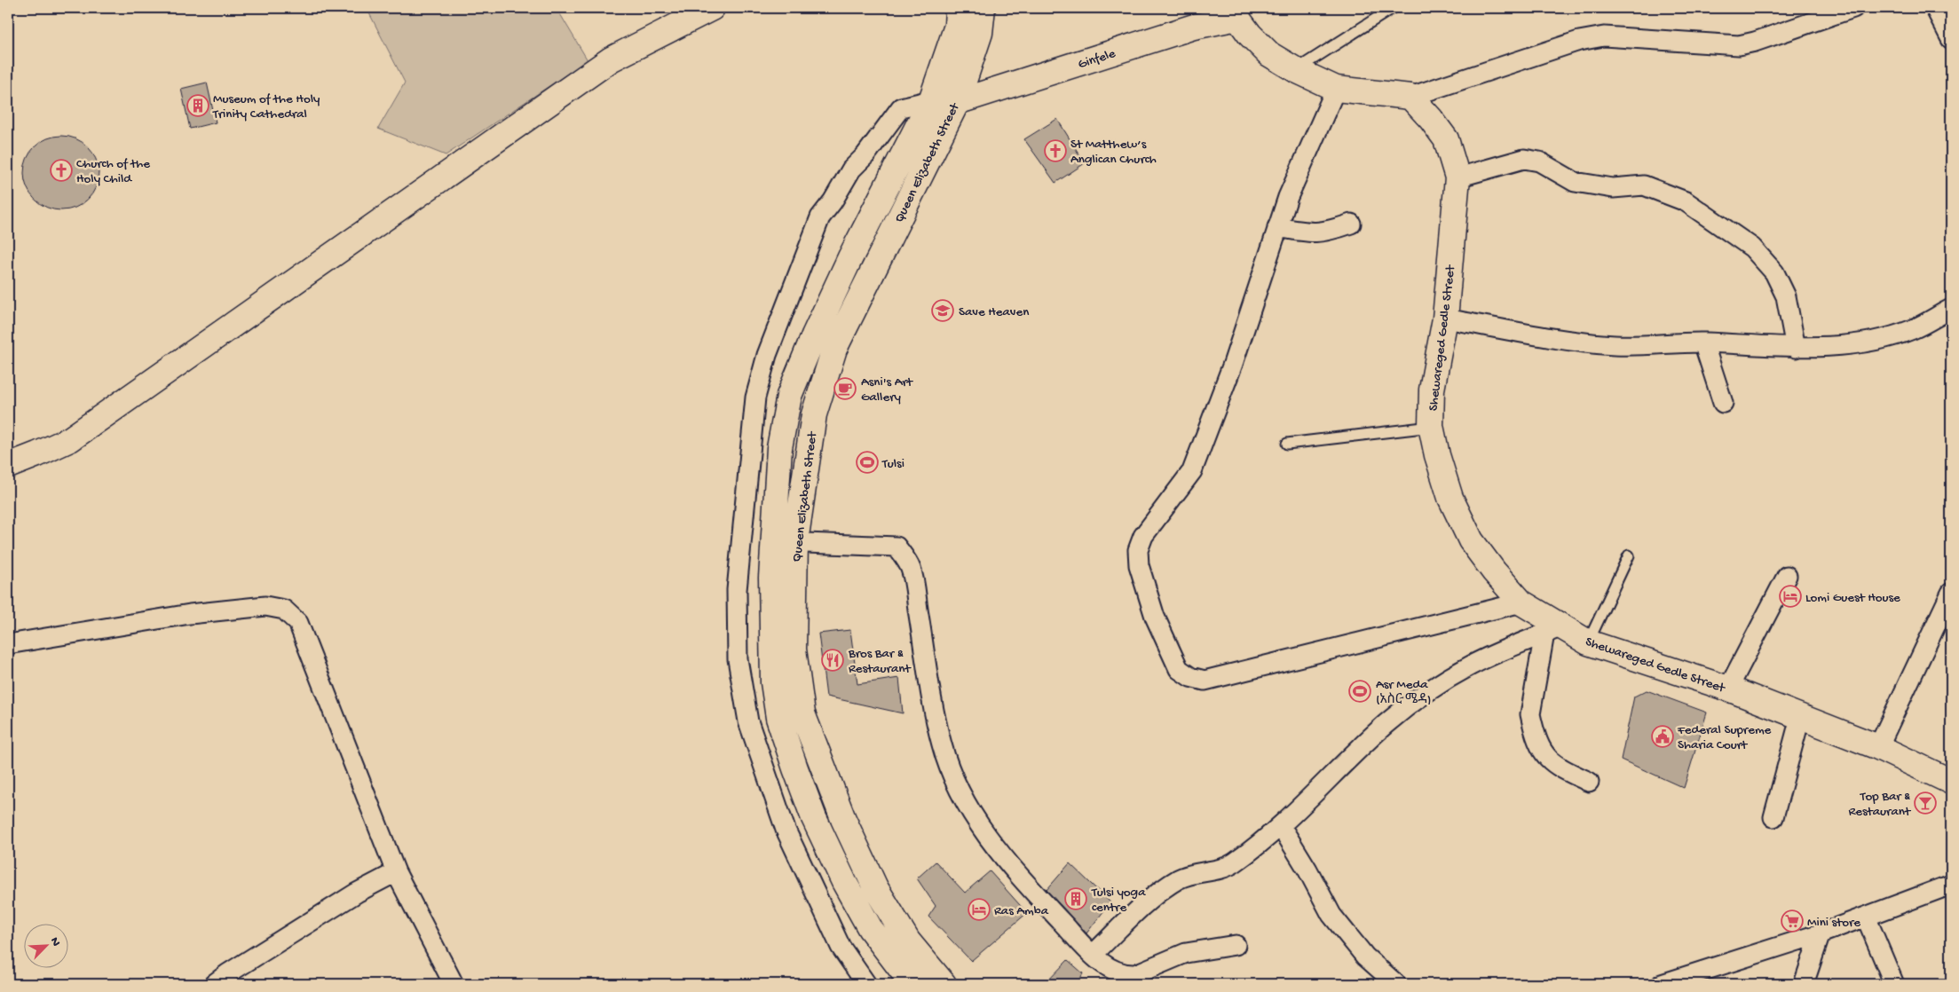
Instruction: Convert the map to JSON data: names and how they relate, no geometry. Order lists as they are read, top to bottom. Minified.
{"streets":{"street":["Ginfele","Queen Elizabeth Street","Shewareged Gedle Street"]},"crossings":[["Ginfele","Queen Elizabeth Street"]],"places":{"building":["Museum of the Holy Trinity Cathedral","Tulsi yoga centre"],"church":["St Matthew’s Anglican Church","Church of the Holy Child"],"school or university":["Save Heaven"],"cafe":["Asni's Art Gallery"],"sports":["Tulsi","Asr Meda (አስር ሜዳ)"],"hotel":["Lomi Guest House","Ras Amba"],"restaurant":["Bros Bar & Restaurant"],"public building":["Federal Supreme Sharia Court"],"bar":["Top Bar & Restaurant"],"supermarket":["Mini store"]},"north":"top right"}
